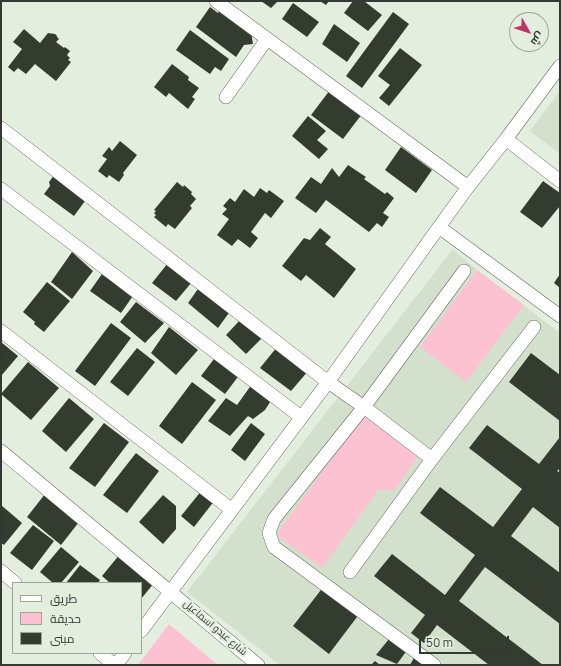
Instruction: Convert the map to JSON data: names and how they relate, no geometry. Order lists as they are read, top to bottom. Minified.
{"streets":{"street":["شارع عبدو اسماعيل"]},"legend":["طريق","حديقة","مبنى"],"scale_bar":"50 m","north":"bottom right"}
